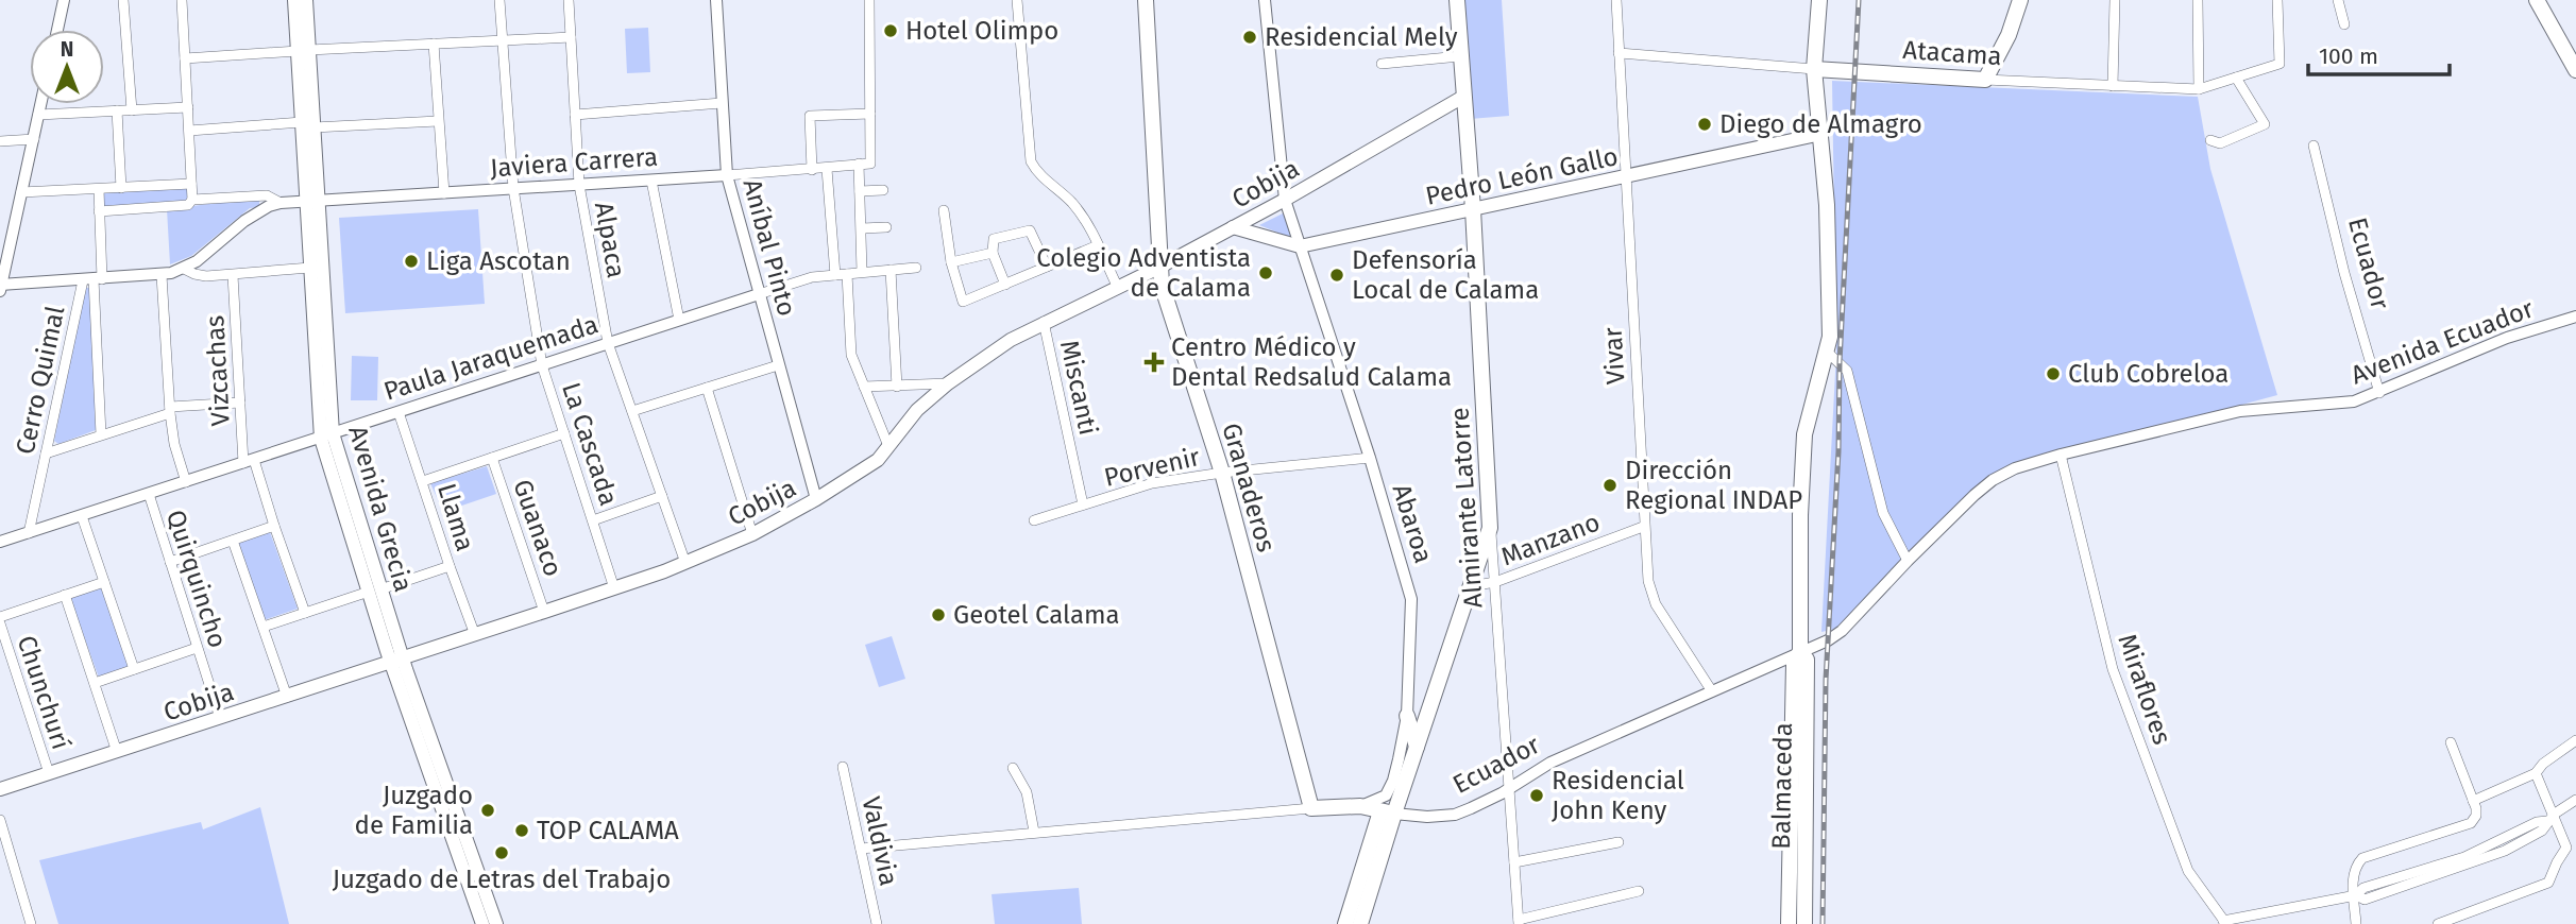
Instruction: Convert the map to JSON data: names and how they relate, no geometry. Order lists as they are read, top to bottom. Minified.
{"streets":{"main road":["Atacama","Pedro León Gallo","Cobija","Ecuador","Granaderos","Almirante Latorre","Avenida Grecia","Balmaceda"],"street":["Javiera Carrera","Alpaca","Aníbal Pinto","Avenida Ecuador","Vivar","Paula Jaraquemada","Vizcachas","Cerro Quimal","Miscanti","La Cascada","Porvenir","Llama","Abaroa","Guanaco","Manzano","Quirquincho","Miraflores","Chunchurí","Valdivia"]},"crossings":[["Atacama","Vivar"],["Atacama","Balmaceda"],["Javiera Carrera","Alpaca"],["Javiera Carrera","Aníbal Pinto"],["Javiera Carrera","Vizcachas"],["Javiera Carrera","Cerro Quimal"],["Javiera Carrera","La Cascada"],["Javiera Carrera","Avenida Grecia"],["Javiera Carrera","Quirquincho"],["Pedro León Gallo","Cobija"],["Pedro León Gallo","Vivar"],["Pedro León Gallo","Almirante Latorre"],["Pedro León Gallo","Abaroa"],["Pedro León Gallo","Balmaceda"],["Cobija","Alpaca"],["Cobija","Aníbal Pinto"],["Cobija","Miscanti"],["Cobija","La Cascada"],["Cobija","Granaderos"],["Cobija","Almirante Latorre"],["Cobija","Avenida Grecia"],["Cobija","Llama"],["Cobija","Abaroa"],["Cobija","Guanaco"],["Cobija","Quirquincho"],["Cobija","Chunchurí"],["Alpaca","Paula Jaraquemada"],["Aníbal Pinto","Paula Jaraquemada"],["Ecuador","Avenida Ecuador"],["Ecuador","Vivar"],["Ecuador","Granaderos"],["Ecuador","Almirante Latorre"],["Ecuador","Abaroa"],["Ecuador","Miraflores"],["Ecuador","Balmaceda"],["Ecuador","Valdivia"],["Avenida Ecuador","Miraflores"],["Vivar","Manzano"],["Paula Jaraquemada","Vizcachas"],["Paula Jaraquemada","Cerro Quimal"],["Paula Jaraquemada","La Cascada"],["Paula Jaraquemada","Avenida Grecia"],["Paula Jaraquemada","Llama"],["Paula Jaraquemada","Quirquincho"],["Miscanti","Porvenir"],["Porvenir","Granaderos"],["Porvenir","Abaroa"],["Almirante Latorre","Manzano"]],"places":{"other":["Hotel Olimpo","Residencial Mely","Diego de Almagro","Liga Ascotan","Colegio Adventista de Calama","Defensoría Local de Calama","Club Cobreloa","Dirección Regional INDAP","Geotel Calama","Residencial John Keny","Juzgado de Familia","TOP CALAMA","Juzgado de Letras del Trabajo"],"health":["Centro Médico y Dental Redsalud Calama"]},"scale_bar":"100 m","north":"top"}
